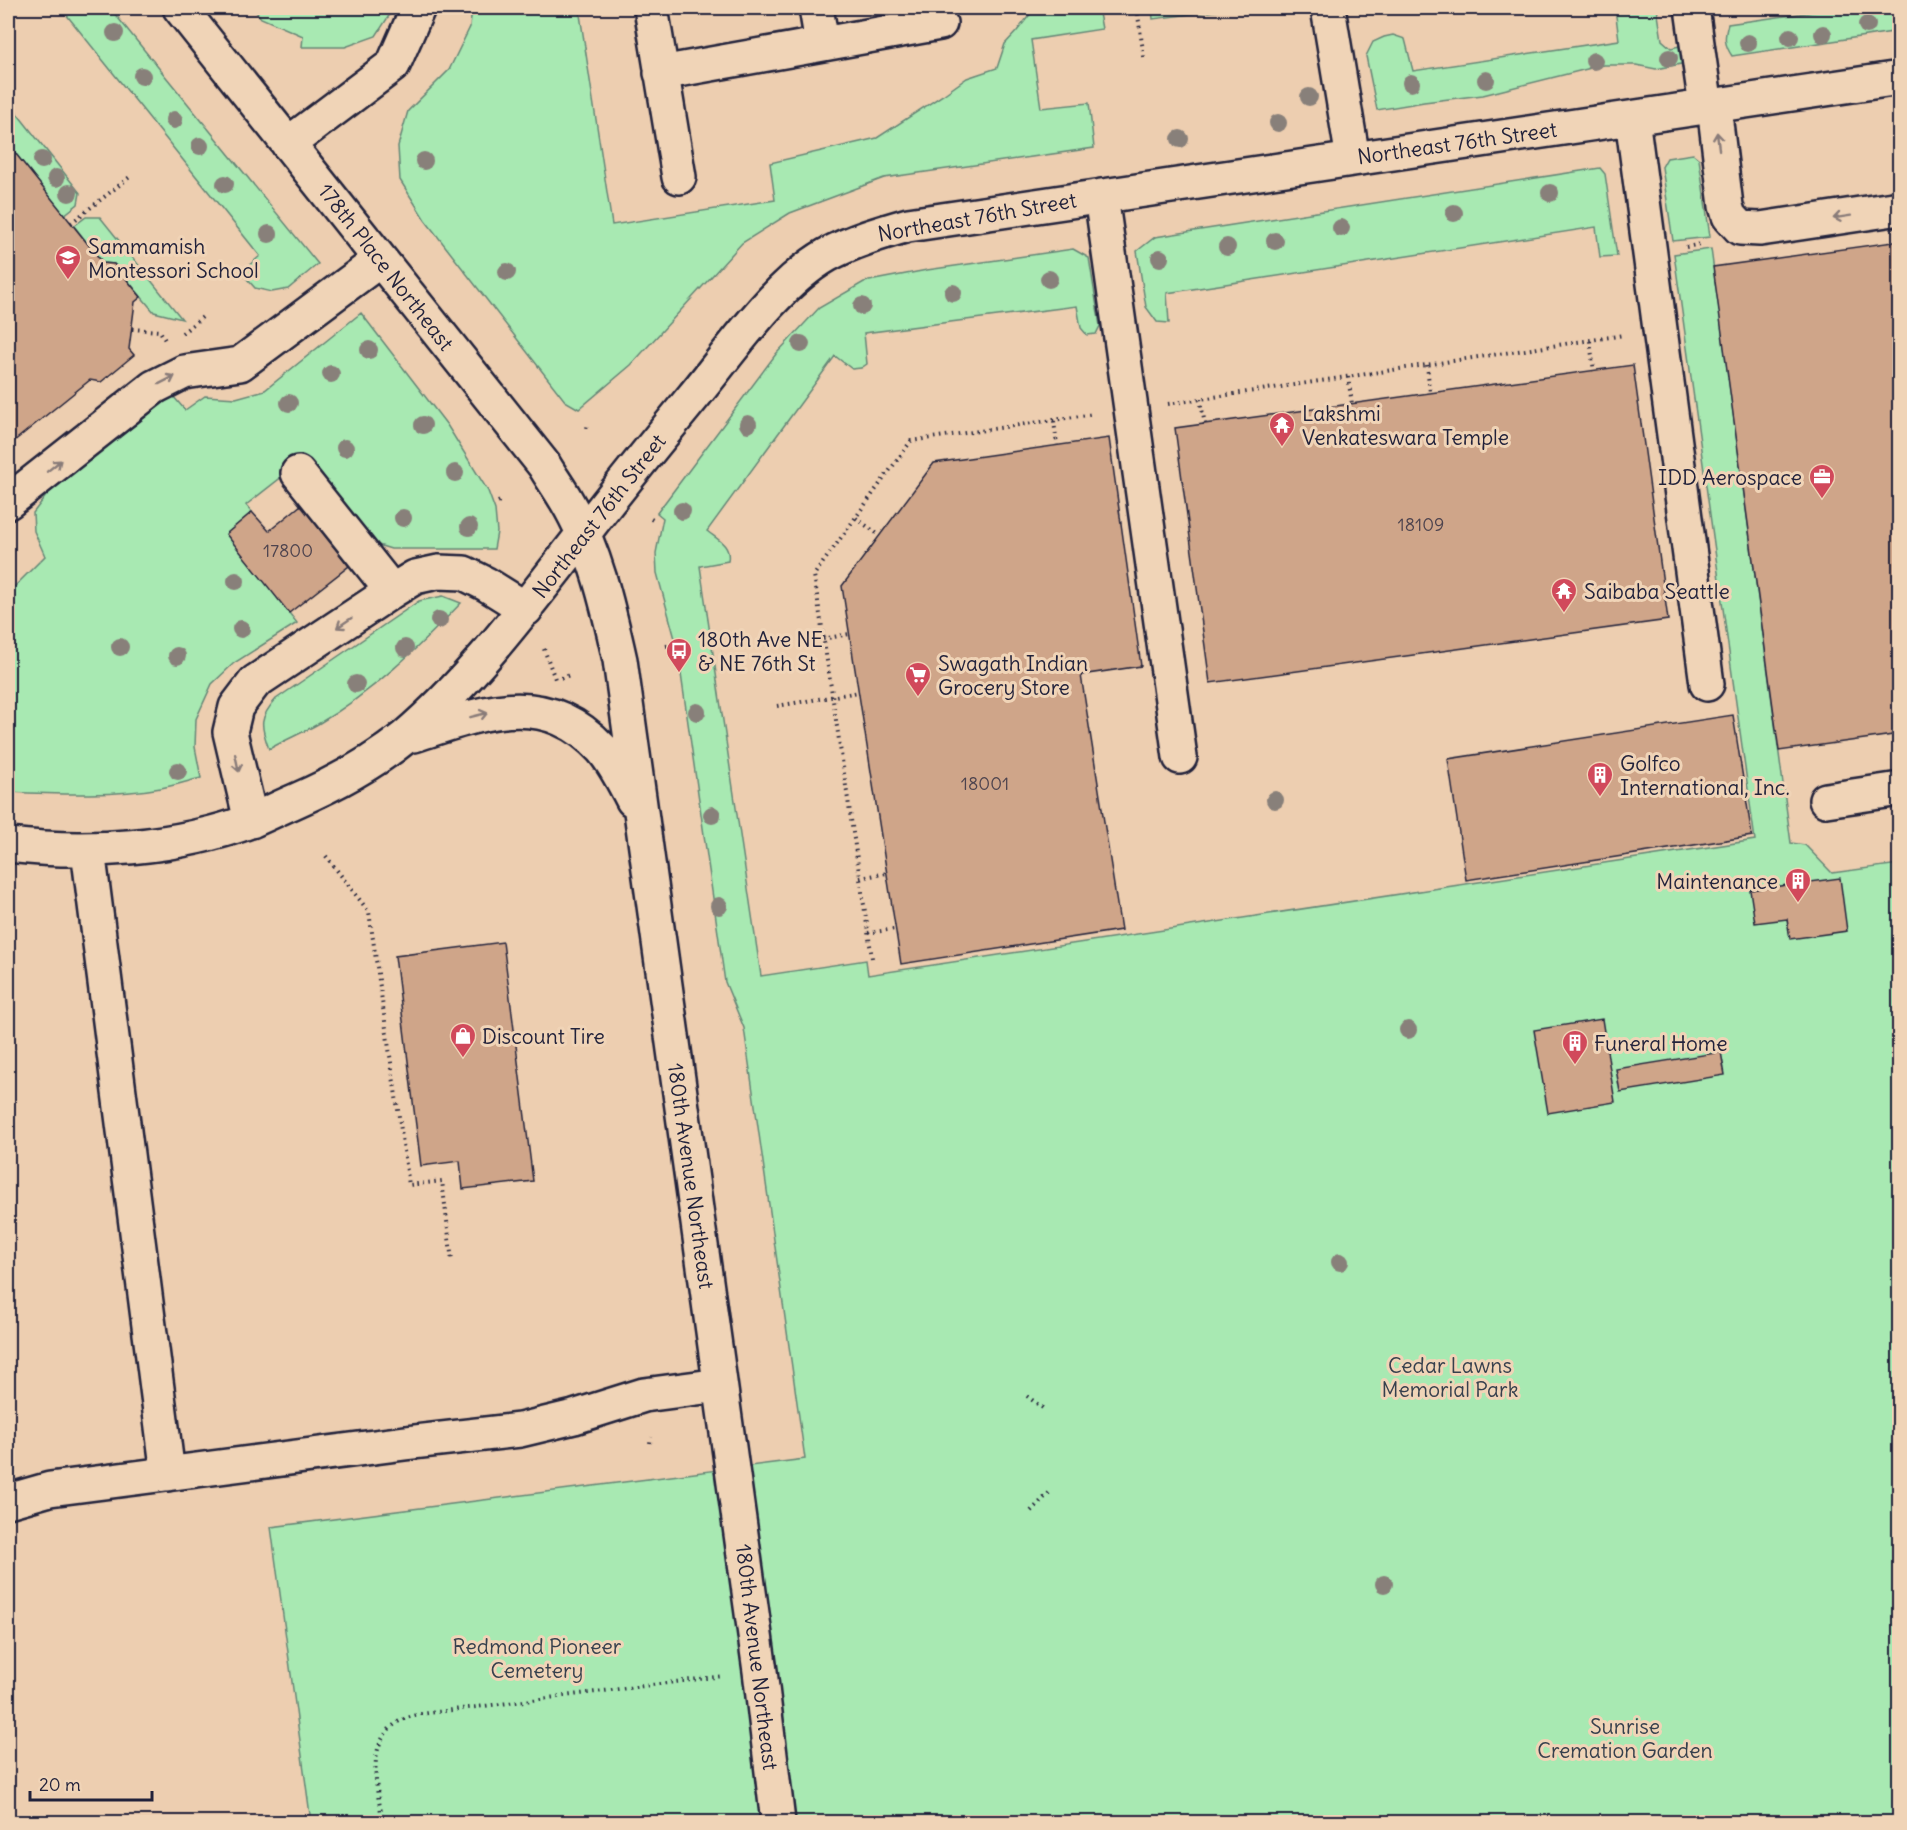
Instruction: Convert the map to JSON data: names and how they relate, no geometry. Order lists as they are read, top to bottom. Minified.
{"streets":{"street":["Northeast 76th Street","178th Place Northeast","180th Avenue Northeast"]},"crossings":[["Northeast 76th Street","178th Place Northeast"],["Northeast 76th Street","180th Avenue Northeast"],["178th Place Northeast","180th Avenue Northeast"]],"parks":["Cedar Lawns Memorial Park","Redmond Pioneer Cemetery","Sunrise Cremation Garden"],"places":{"school or university":["Sammamish Montessori School"],"temple":["Lakshmi Venkateswara Temple","Saibaba Seattle"],"office":["IDD Aerospace"],"bus stop":["180th Ave NE & NE 76th St"],"supermarket":["Swagath Indian Grocery Store"],"building":["Golfco International, Inc.","Maintenance","Funeral Home"],"shop":["Discount Tire"]},"house_numbers":["18109","17800","18001"],"scale_bar":"20 m"}
